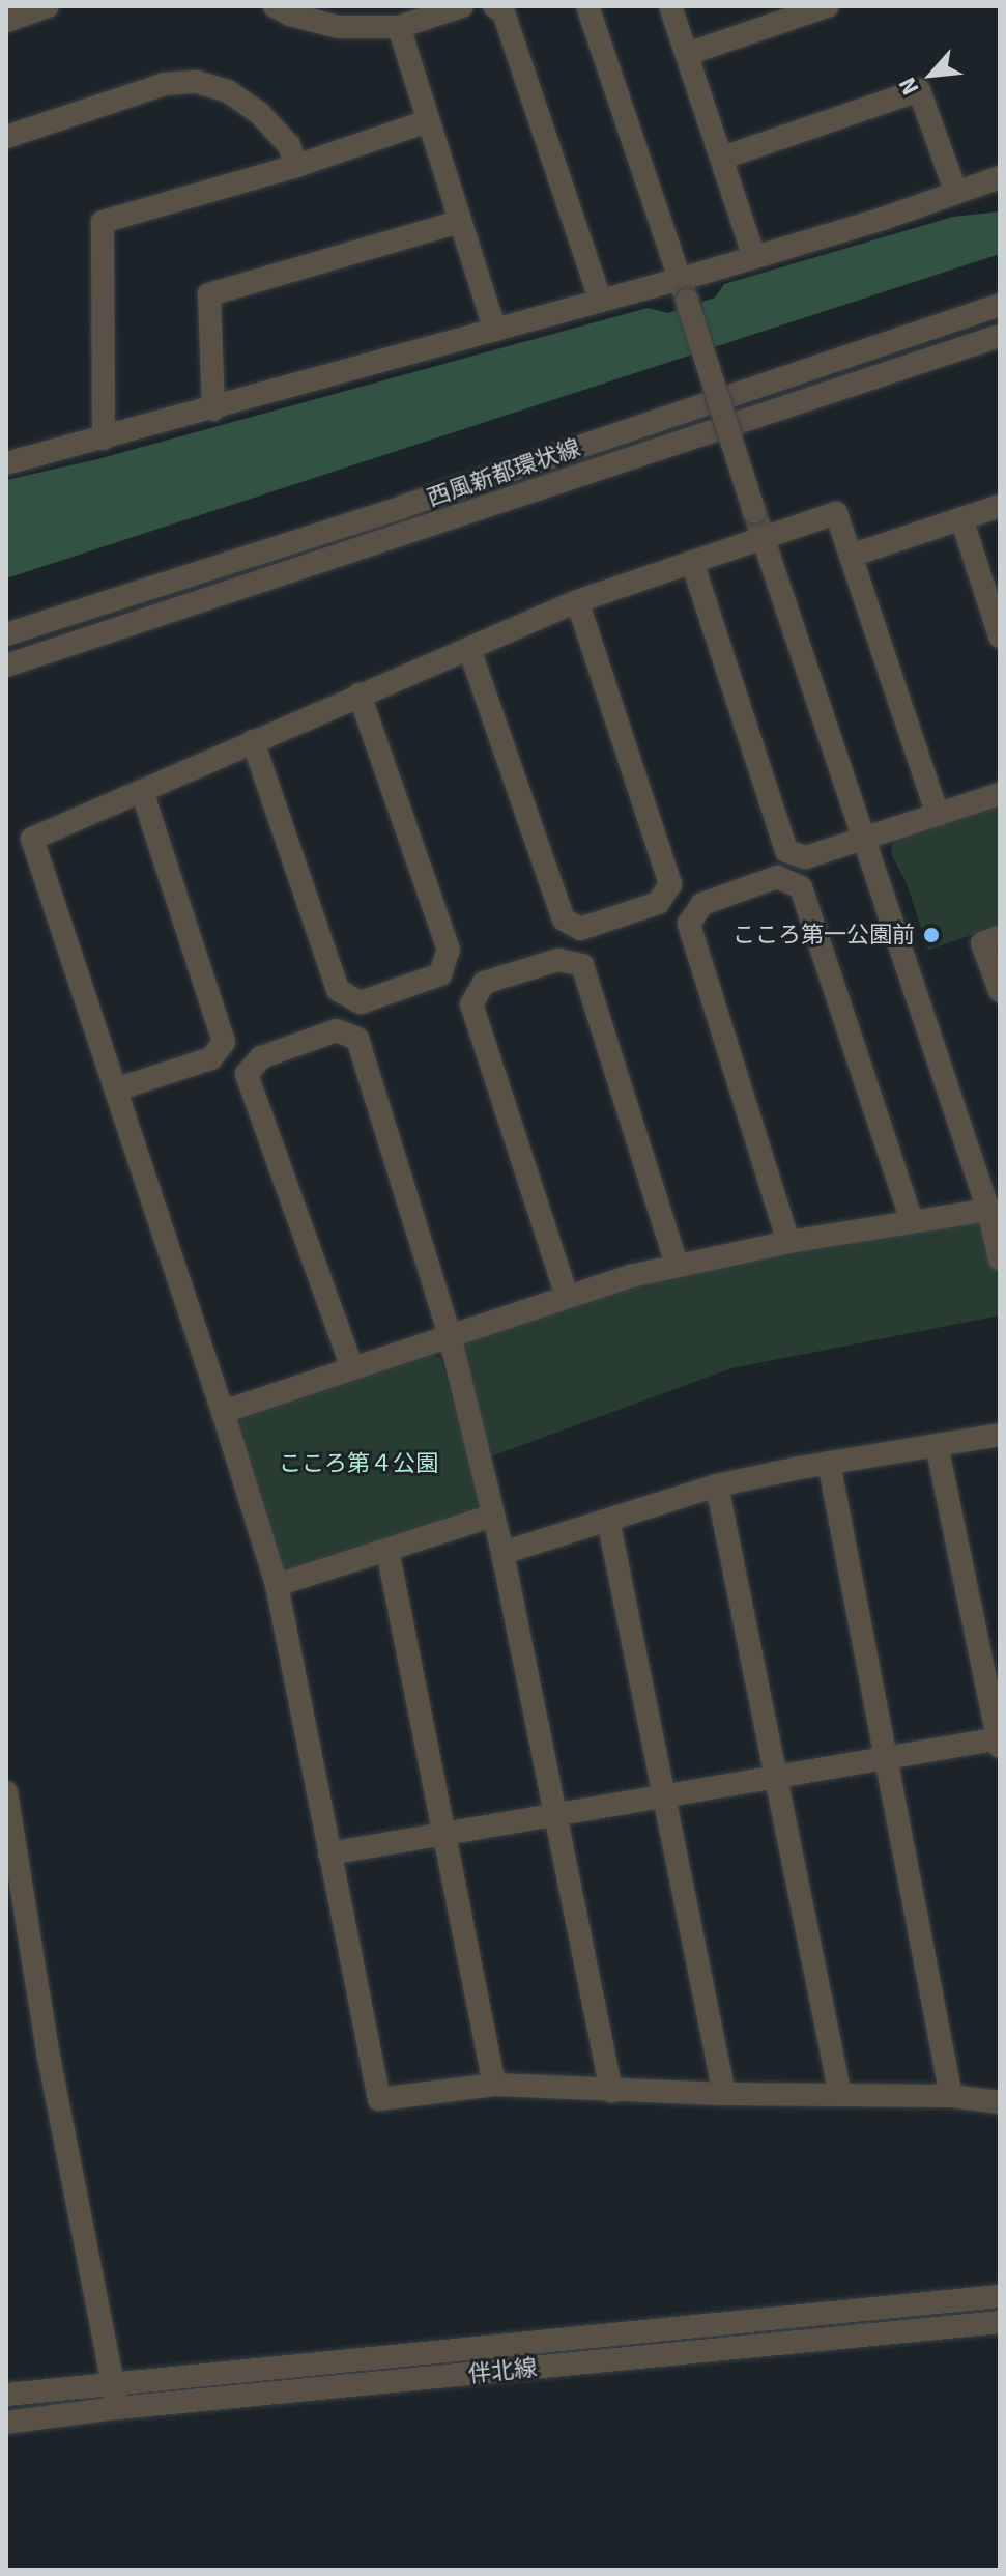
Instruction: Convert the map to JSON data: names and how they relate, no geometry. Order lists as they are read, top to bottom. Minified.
{"streets":{"street":["西風新都環状線","伴北線"]},"parks":["こころ第４公園"],"places":["こころ第一公園前"],"north":"bottom left"}
